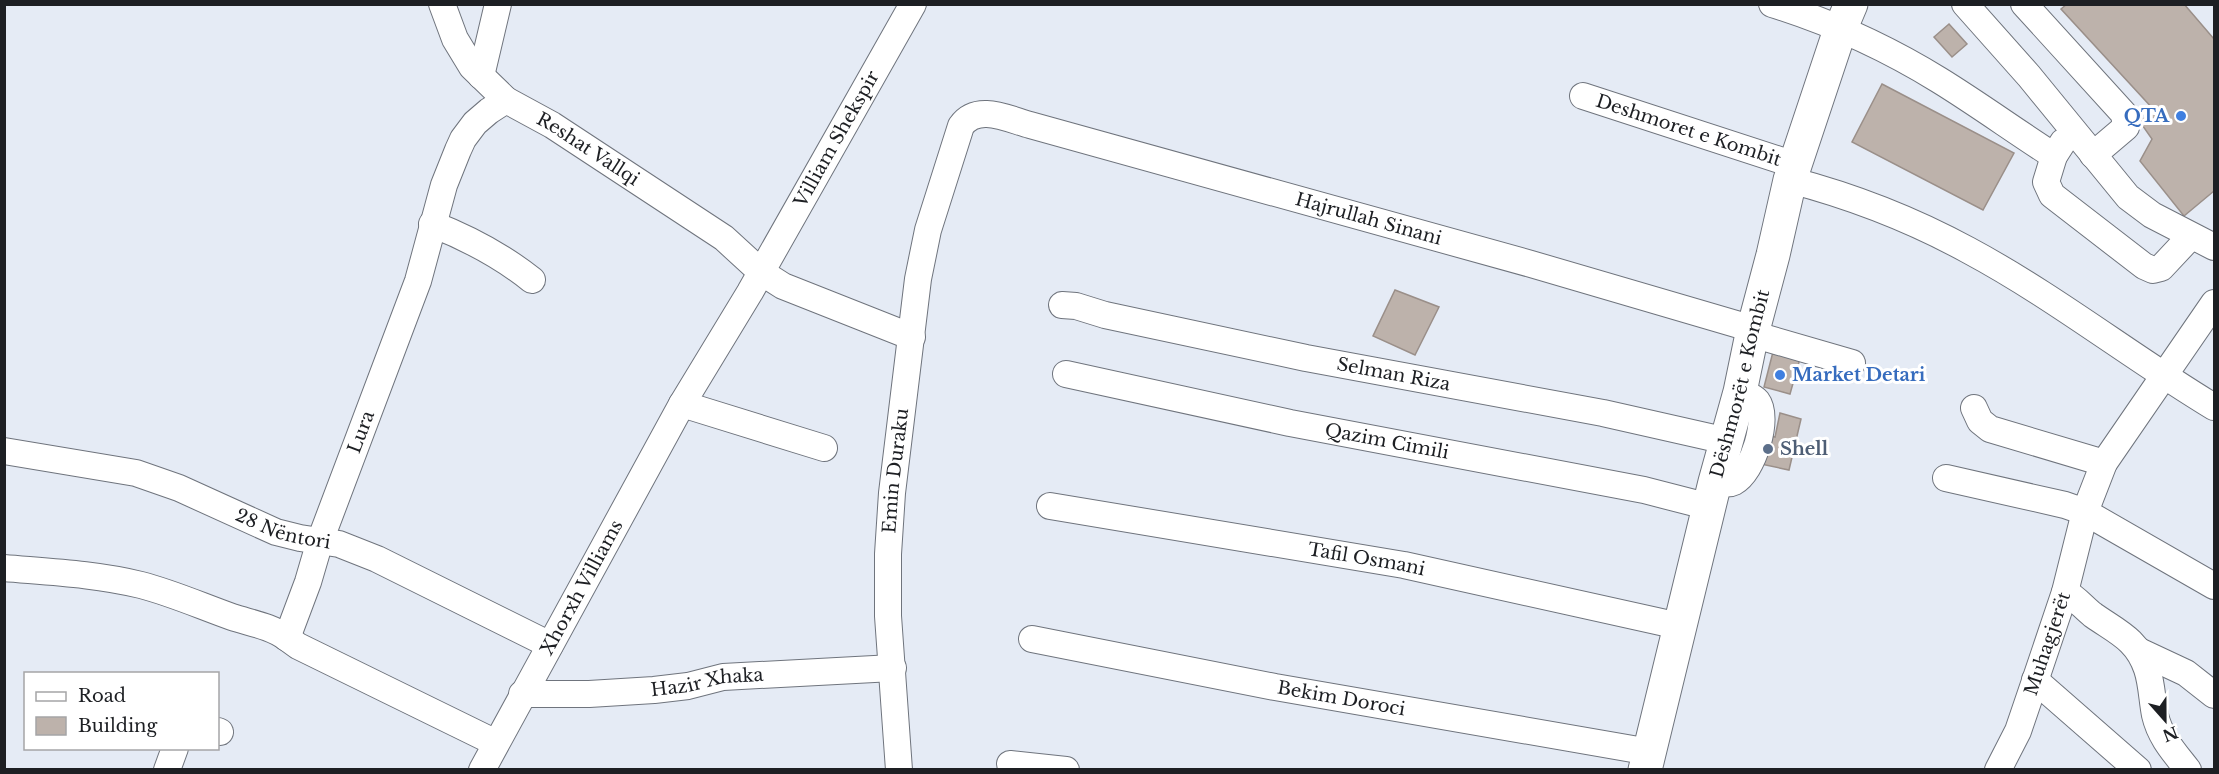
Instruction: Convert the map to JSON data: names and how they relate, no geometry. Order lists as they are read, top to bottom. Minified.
{"streets":{"main road":["Dëshmorët e Kombit"],"street":["Deshmoret e Kombit","Villiam Shekspir","Reshat Vallqi","Hajrullah Sinani","Selman Riza","Lura","Qazim Cimili","Emin Duraku","28 Nëntori","Tafil Osmani","Xhorxh Villiams","Muhagjerët","Hazir Xhaka","Bekim Doroci"]},"crossings":[["Deshmoret e Kombit","Dëshmorët e Kombit"],["Deshmoret e Kombit","Muhagjerët"],["Villiam Shekspir","Reshat Vallqi"],["Villiam Shekspir","Xhorxh Villiams"],["Reshat Vallqi","Lura"],["Reshat Vallqi","Xhorxh Villiams"],["Hajrullah Sinani","Dëshmorët e Kombit"],["Hajrullah Sinani","Emin Duraku"],["Selman Riza","Dëshmorët e Kombit"],["Dëshmorët e Kombit","Qazim Cimili"],["Dëshmorët e Kombit","Tafil Osmani"],["Dëshmorët e Kombit","Bekim Doroci"],["Lura","28 Nëntori"],["Emin Duraku","Hazir Xhaka"],["28 Nëntori","Xhorxh Villiams"],["Xhorxh Villiams","Hazir Xhaka"]],"places":["QTA","Market Detari","Shell"],"legend":["Road","Building"],"north":"bottom"}
